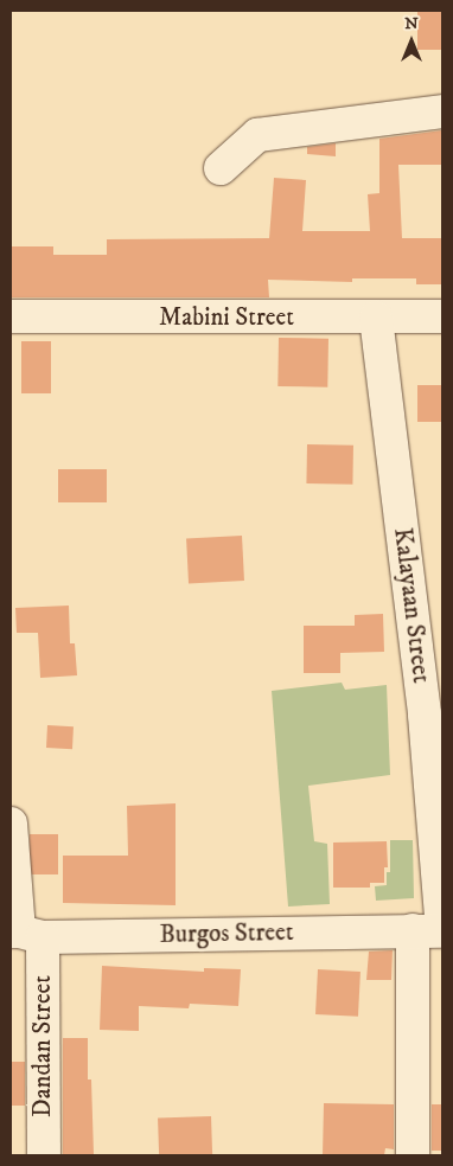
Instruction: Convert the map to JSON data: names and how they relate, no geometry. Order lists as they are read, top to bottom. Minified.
{"streets":{"street":["Mabini Street","Kalayaan Street","Burgos Street","Dandan Street"]},"crossings":[["Mabini Street","Kalayaan Street"],["Kalayaan Street","Burgos Street"],["Burgos Street","Dandan Street"]],"north":"top"}
